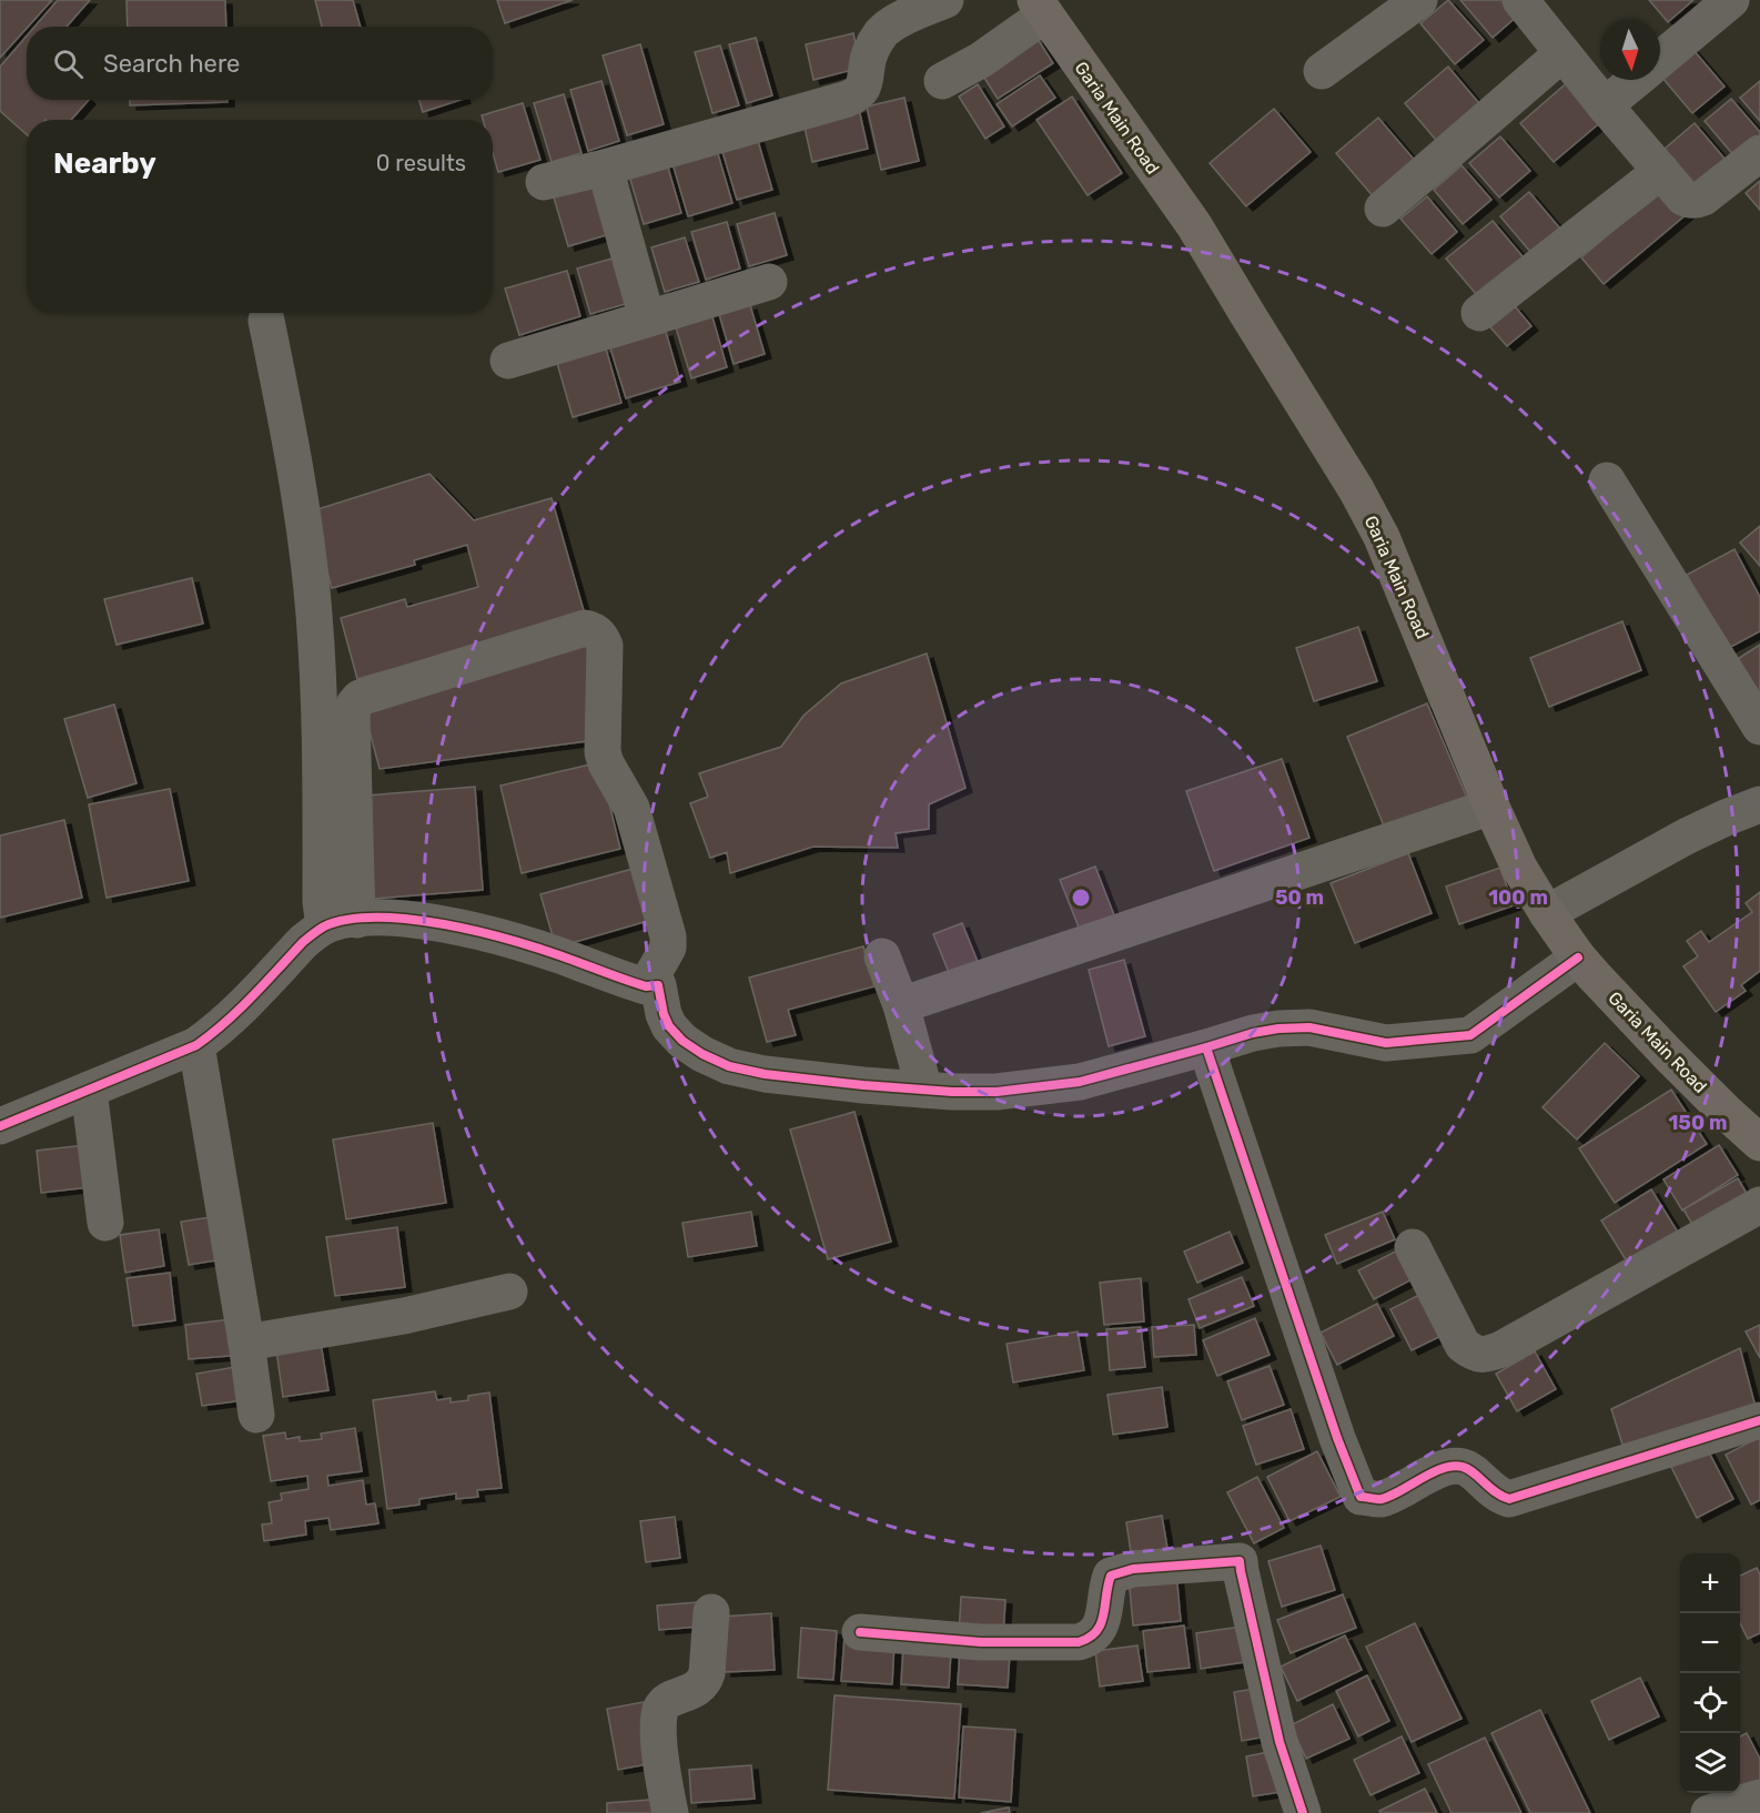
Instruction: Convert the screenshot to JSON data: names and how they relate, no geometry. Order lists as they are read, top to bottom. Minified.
{"streets":{"main road":["Garia Main Road"]},"north":"bottom","page":{"search":"Search here","heading":["Nearby","0 results"],"map_buttons":["+","−"]},"rings":["50 m","100 m","150 m"]}
